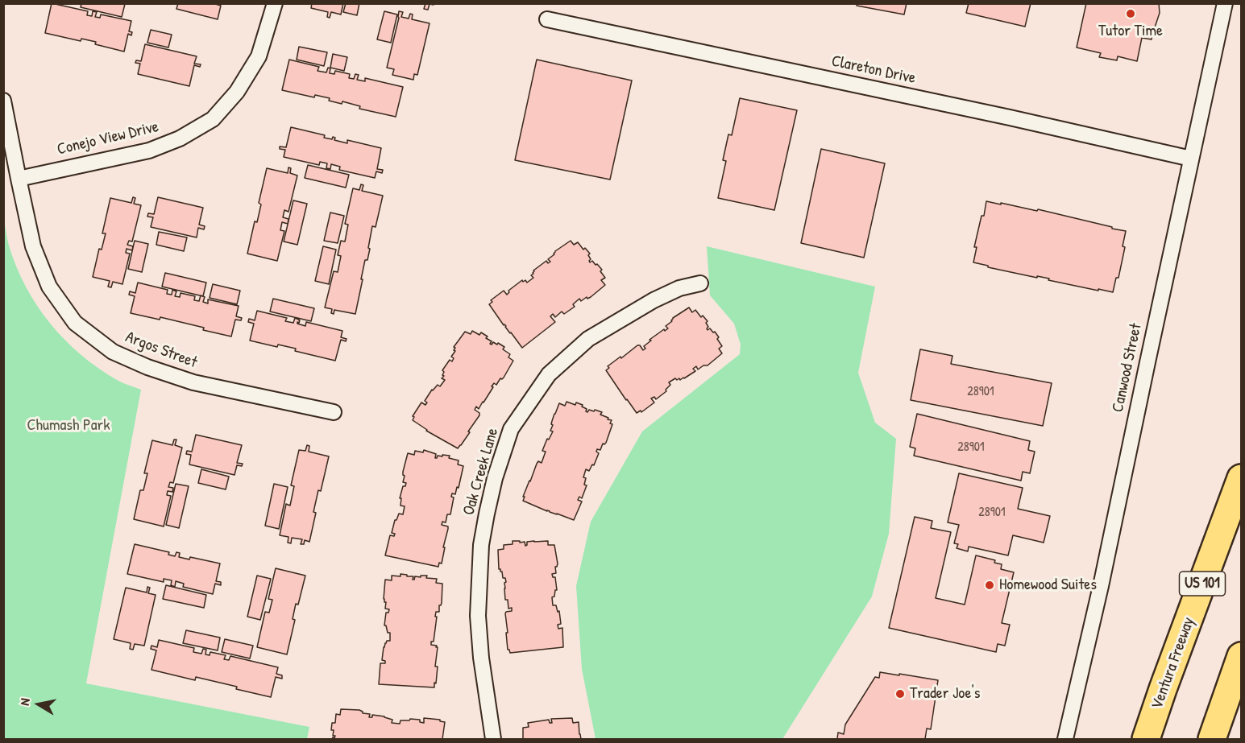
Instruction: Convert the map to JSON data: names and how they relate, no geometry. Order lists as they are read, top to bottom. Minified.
{"streets":{"highway":["US 101","Ventura Freeway"],"street":["Clareton Drive","Conejo View Drive","Argos Street","Canwood Street","Oak Creek Lane"]},"crossings":[["Clareton Drive","Canwood Street"],["Conejo View Drive","Argos Street"]],"parks":["Chumash Park"],"places":["Tutor Time","Homewood Suites","Trader Joe's"],"house_numbers":["28901","28901","28901"],"north":"left"}
